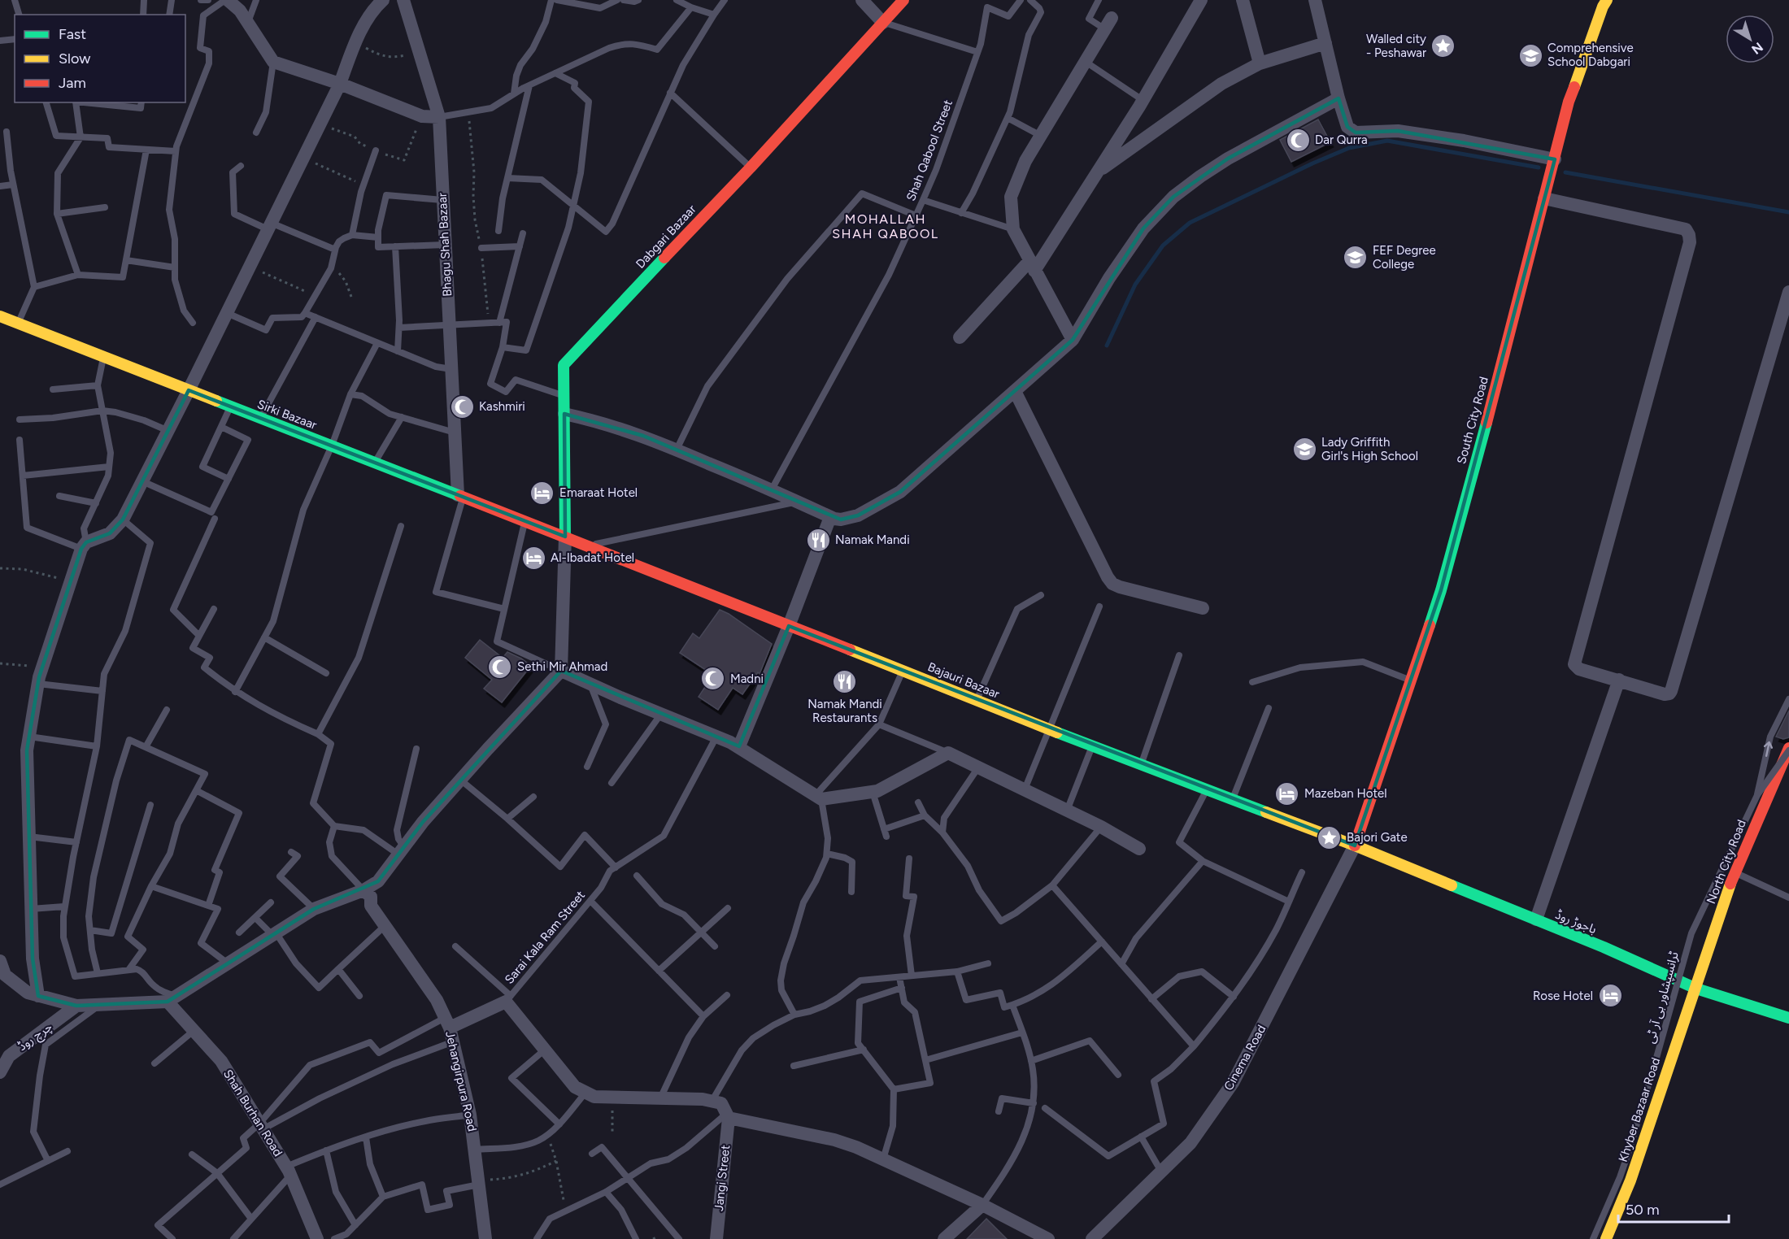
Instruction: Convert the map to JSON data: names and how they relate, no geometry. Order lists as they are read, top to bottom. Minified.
{"streets":{"main road":["Dabgari Bazaar","Sirki Bazaar","South City Road","Bajauri Bazaar","North City Road","باجوڑ روڈ","Khyber Bazaar Road"],"street":["Bhagu Shah Bazaar","چرچ روڈ","Cinema Road","Jehangirpura Road","Shah Burhan Road","Jangi Street"],"lane":["Shah Qabool Street","Sarai Kala Ram Street","ٹرانسپشاور بی آر ٹی"]},"crossings":[["Dabgari Bazaar","Sirki Bazaar"],["Dabgari Bazaar","Bajauri Bazaar"],["Bhagu Shah Bazaar","Sirki Bazaar"],["Sirki Bazaar","Bajauri Bazaar"],["South City Road","Bajauri Bazaar"],["South City Road","باجوڑ روڈ"],["South City Road","Cinema Road"],["Bajauri Bazaar","باجوڑ روڈ"],["Bajauri Bazaar","Cinema Road"],["North City Road","باجوڑ روڈ"],["North City Road","ٹرانسپشاور بی آر ٹی"],["North City Road","Khyber Bazaar Road"],["باجوڑ روڈ","Cinema Road"],["باجوڑ روڈ","Khyber Bazaar Road"]],"districts":["MOHALLAH SHAH QABOOL"],"places":{"place":["Walled city - Peshawar","Bajori Gate"],"school or university":["Comprehensive School Dabgari","FEF Degree College","Lady Griffith Girl's High School"],"mosque":["Dar Qurra","Kashmiri","Sethi Mir Ahmad","Madni"],"hotel":["Emaraat Hotel","Al-Ibadat Hotel","Mazeban Hotel","Rose Hotel"],"restaurant":["Namak Mandi","Namak Mandi Restaurants"]},"legend":["Fast","Slow","Jam"],"scale_bar":"50 m","north":"bottom right"}
